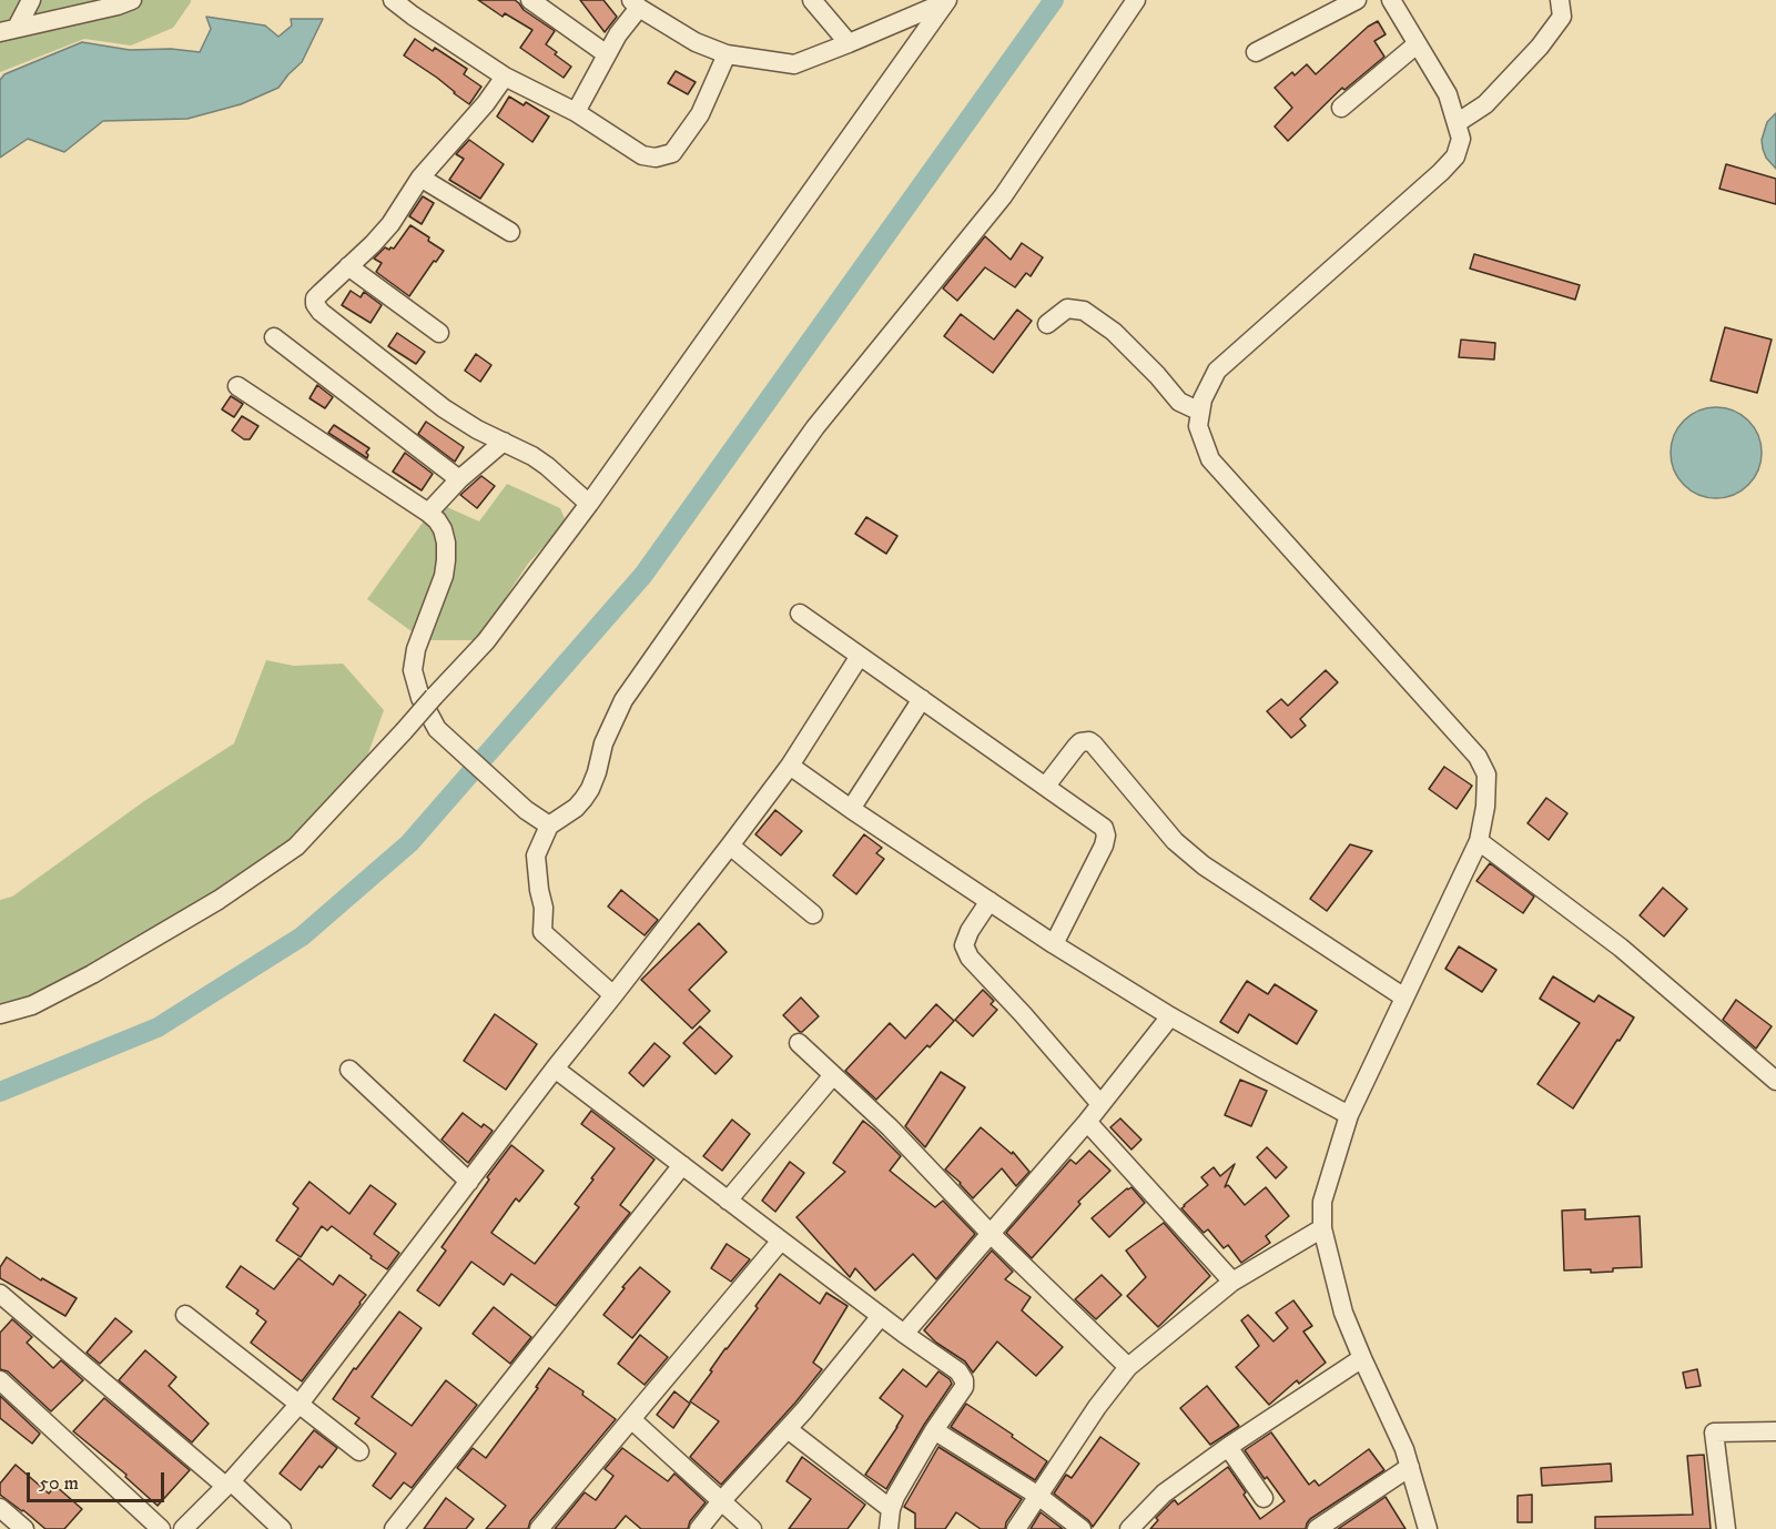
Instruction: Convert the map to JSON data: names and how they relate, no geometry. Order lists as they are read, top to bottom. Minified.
{"scale_bar":"50 m"}
